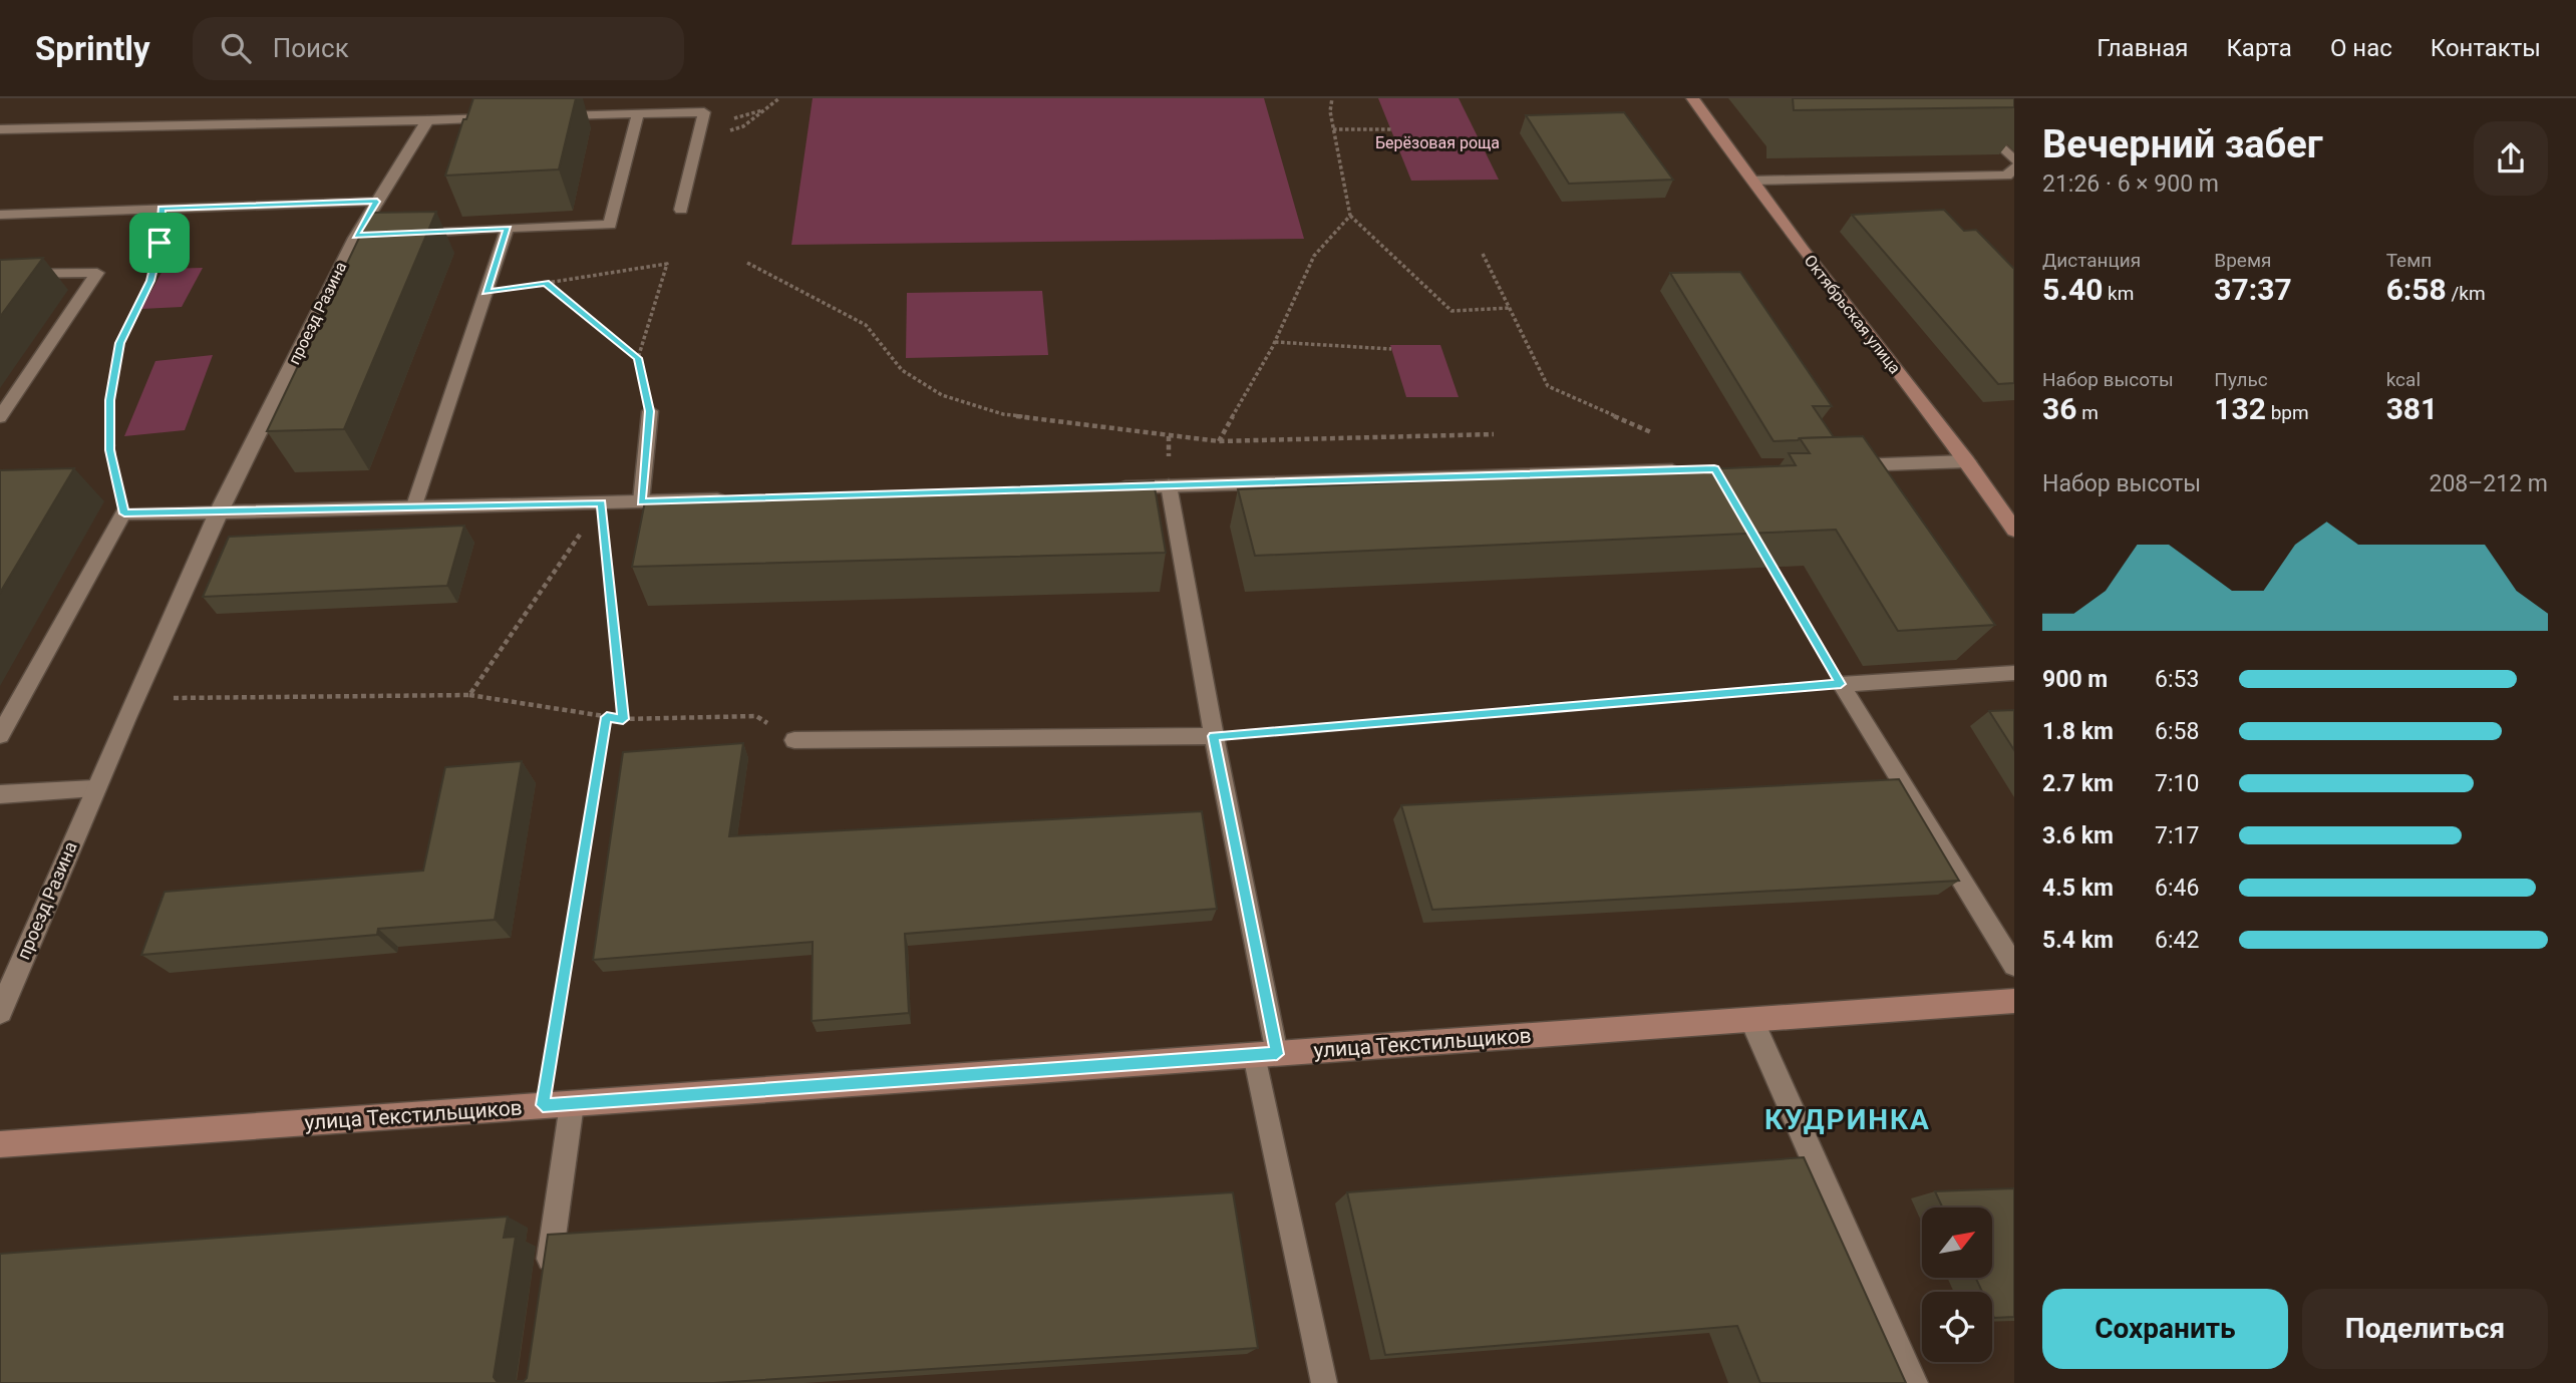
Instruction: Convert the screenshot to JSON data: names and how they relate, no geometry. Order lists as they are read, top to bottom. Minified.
{"streets":{"street":["проезд Разина","Октябрьская улица","улица Текстильщиков"]},"districts":["КУДРИНКА"],"parks":["Берёзовая роща"],"north":"top right","page":{"header":"Sprintly","search":"Поиск","nav":["Главная","Карта","О нас","Контакты"],"heading":["Вечерний забег","21:26 · 6 × 900 m"],"stats":[["Дистанция","5.40 km"],["Время","37:37"],["Темп","6:58 /km"],["Набор высоты","36 m"],["Пульс","132 bpm"],["kcal","381"]],"chart":["Набор высоты","208–212 m"],"list":[{"name":"900 m","note":"6:53"},{"name":"1.8 km","note":"6:58"},{"name":"2.7 km","note":"7:10"},{"name":"3.6 km","note":"7:17"},{"name":"4.5 km","note":"6:46"},{"name":"5.4 km","note":"6:42"}],"buttons":["Сохранить","Поделиться"]}}
